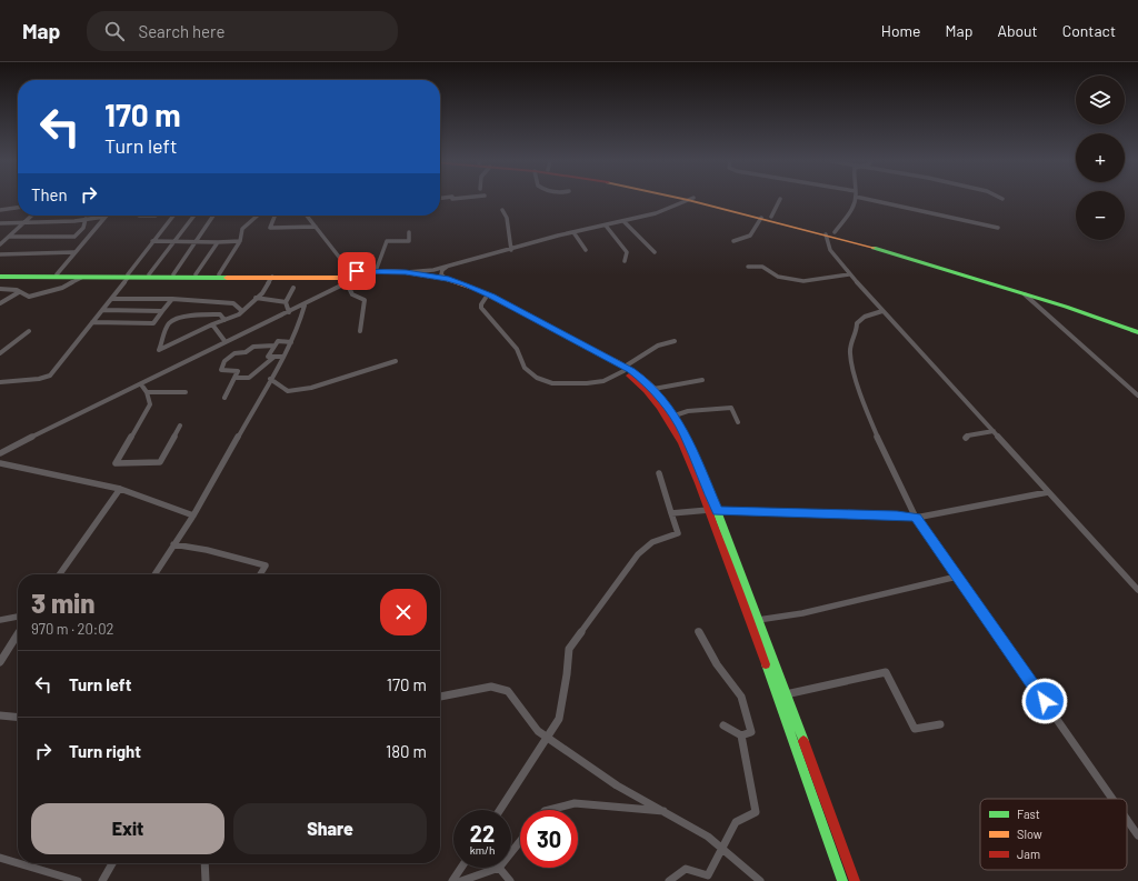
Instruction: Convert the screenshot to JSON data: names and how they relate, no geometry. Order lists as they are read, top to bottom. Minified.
{"legend":["Fast","Slow","Jam"],"page":{"header":"Map","search":"Search here","nav":["Home","Map","About","Contact"],"map_buttons":["+","−"],"turn":["170 m","Turn left"],"then":"Then","heading":["3 min","970 m · 20:02"],"list":[{"name":"Turn left","value":"170 m"},{"name":"Turn right","value":"180 m"}],"buttons":["Exit","Share"],"speed":"22 km/h","limit":"30"}}
